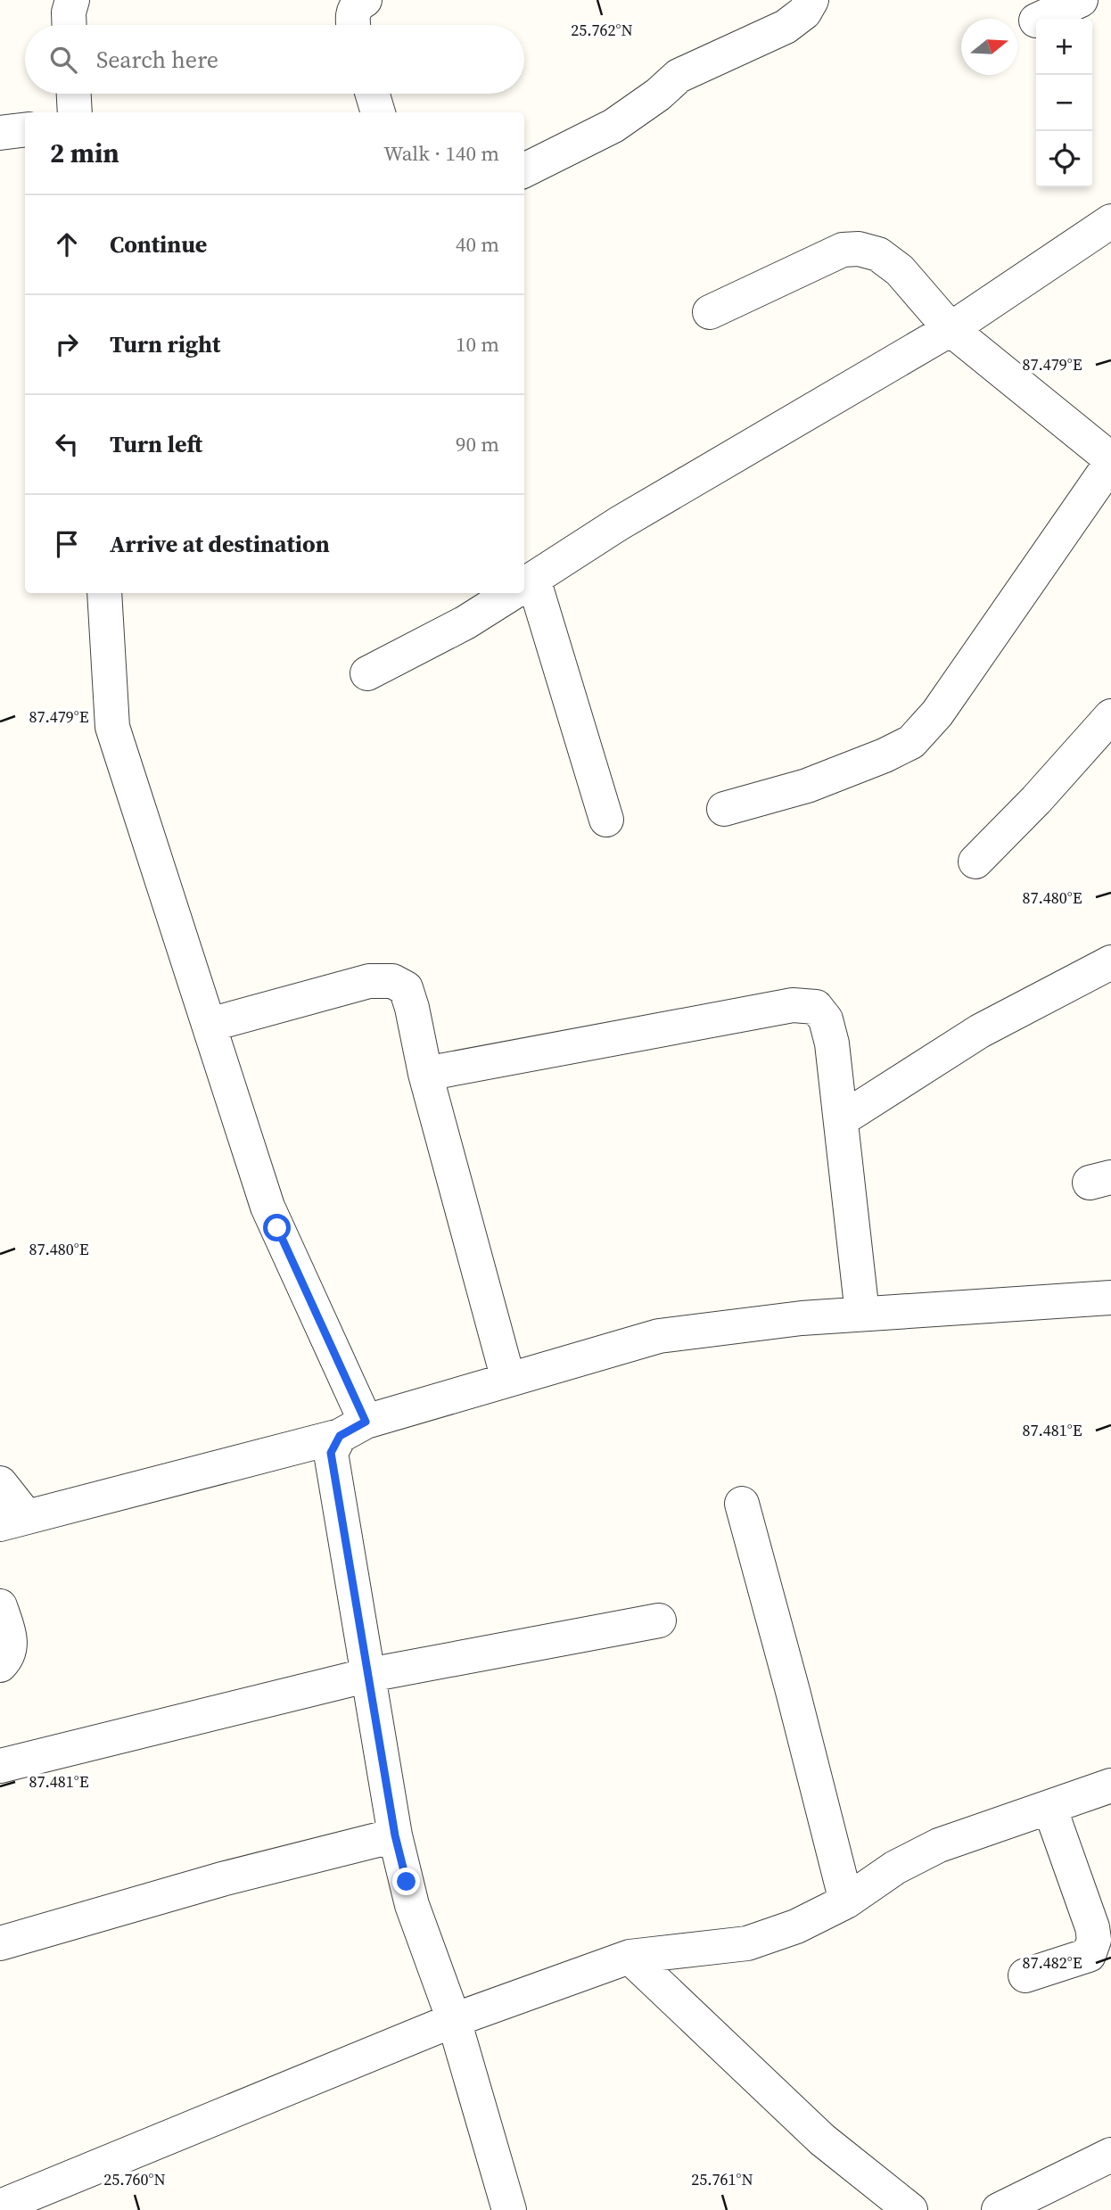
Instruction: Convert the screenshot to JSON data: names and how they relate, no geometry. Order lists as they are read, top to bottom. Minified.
{"north":"right","page":{"map_buttons":["+","−"],"search":"Search here","heading":["2 min","Walk · 140 m"],"list":[["Continue","40 m"],["Turn right","10 m"],["Turn left","90 m"],"Arrive at destination"]},"coordinates":["25.762°N","87.479°E","87.480°E","87.481°E","87.482°E","25.760°N","25.761°N"]}
